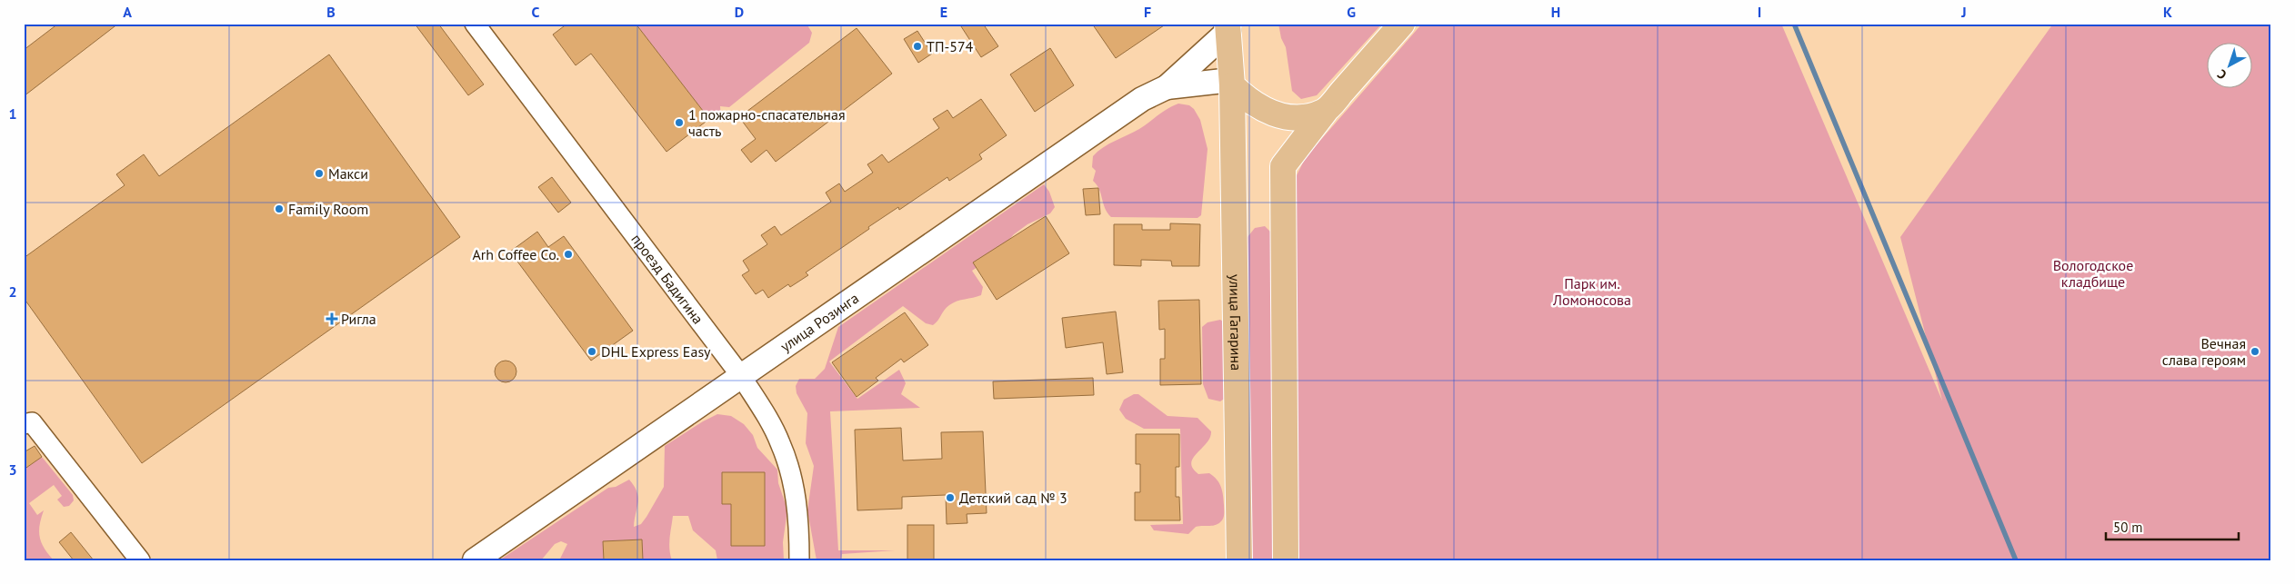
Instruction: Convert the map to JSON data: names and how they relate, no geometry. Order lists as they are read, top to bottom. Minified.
{"streets":{"main road":["улица Гагарина"],"street":["проезд Бадигина","улица Розинга"]},"crossings":[["проезд Бадигина","улица Розинга"]],"parks":["Вологодское кладбище","Парк им. Ломоносова"],"places":{"other":["ТП-574","1 пожарно-спасательная часть","Макси","Family Room","Arh Coffee Co.","DHL Express Easy","Вечная слава героям","Детский сад № 3"],"health":["Ригла"]},"scale_bar":"50 m","north":"bottom left","grid":{"columns":["A","B","C","D","E","F","G","H","I","J","K"],"rows":["1","2","3"]}}
